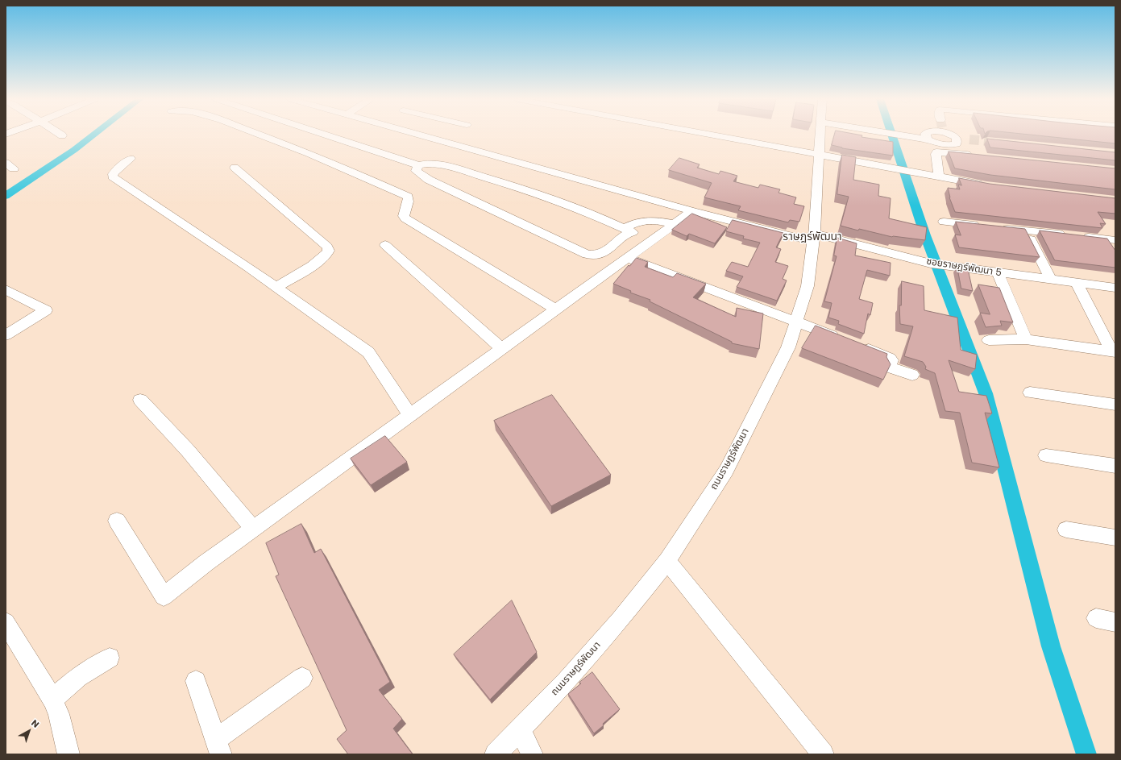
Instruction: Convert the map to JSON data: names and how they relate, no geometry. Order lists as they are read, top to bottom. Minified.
{"streets":{"street":["ซอยราษฎร์พัฒนา 5","ถนนราษฏร์พัฒนา"]},"crossings":[["ซอยราษฎร์พัฒนา 5","ถนนราษฏร์พัฒนา"]],"districts":["ราษฎร์พัฒนา"],"north":"top right"}
